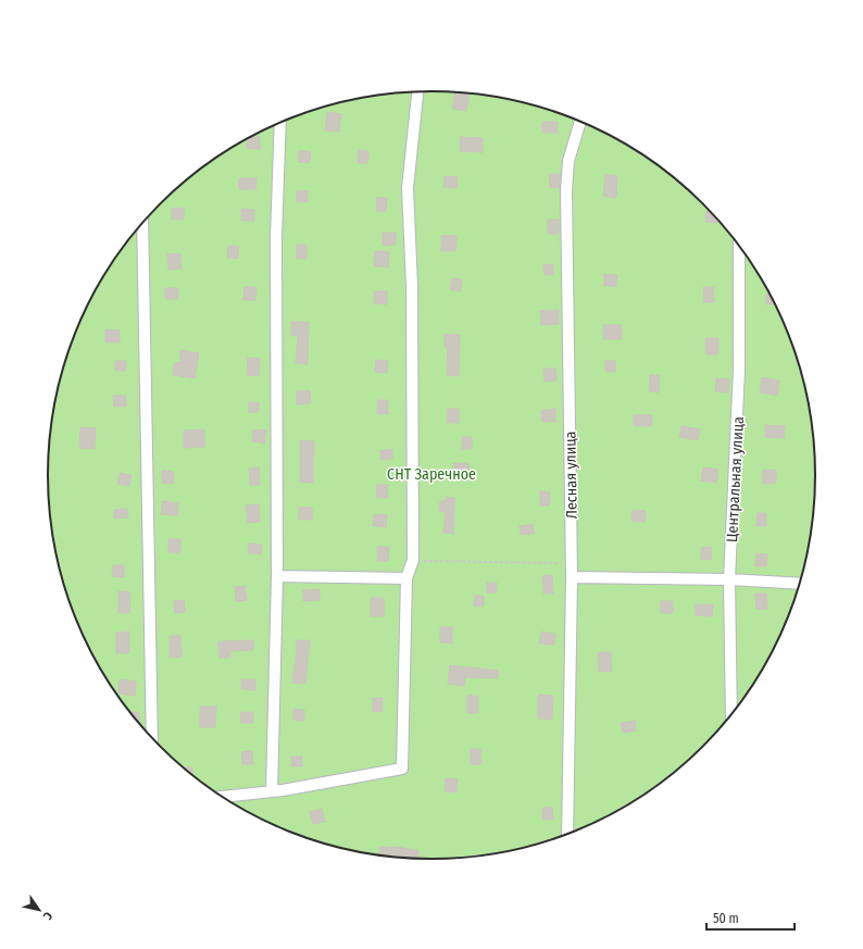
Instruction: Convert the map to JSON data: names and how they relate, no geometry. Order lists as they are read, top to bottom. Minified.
{"streets":{"street":["Лесная улица","Центральная улица"]},"parks":["СНТ Заречное"],"scale_bar":"50 m","north":"bottom right"}
